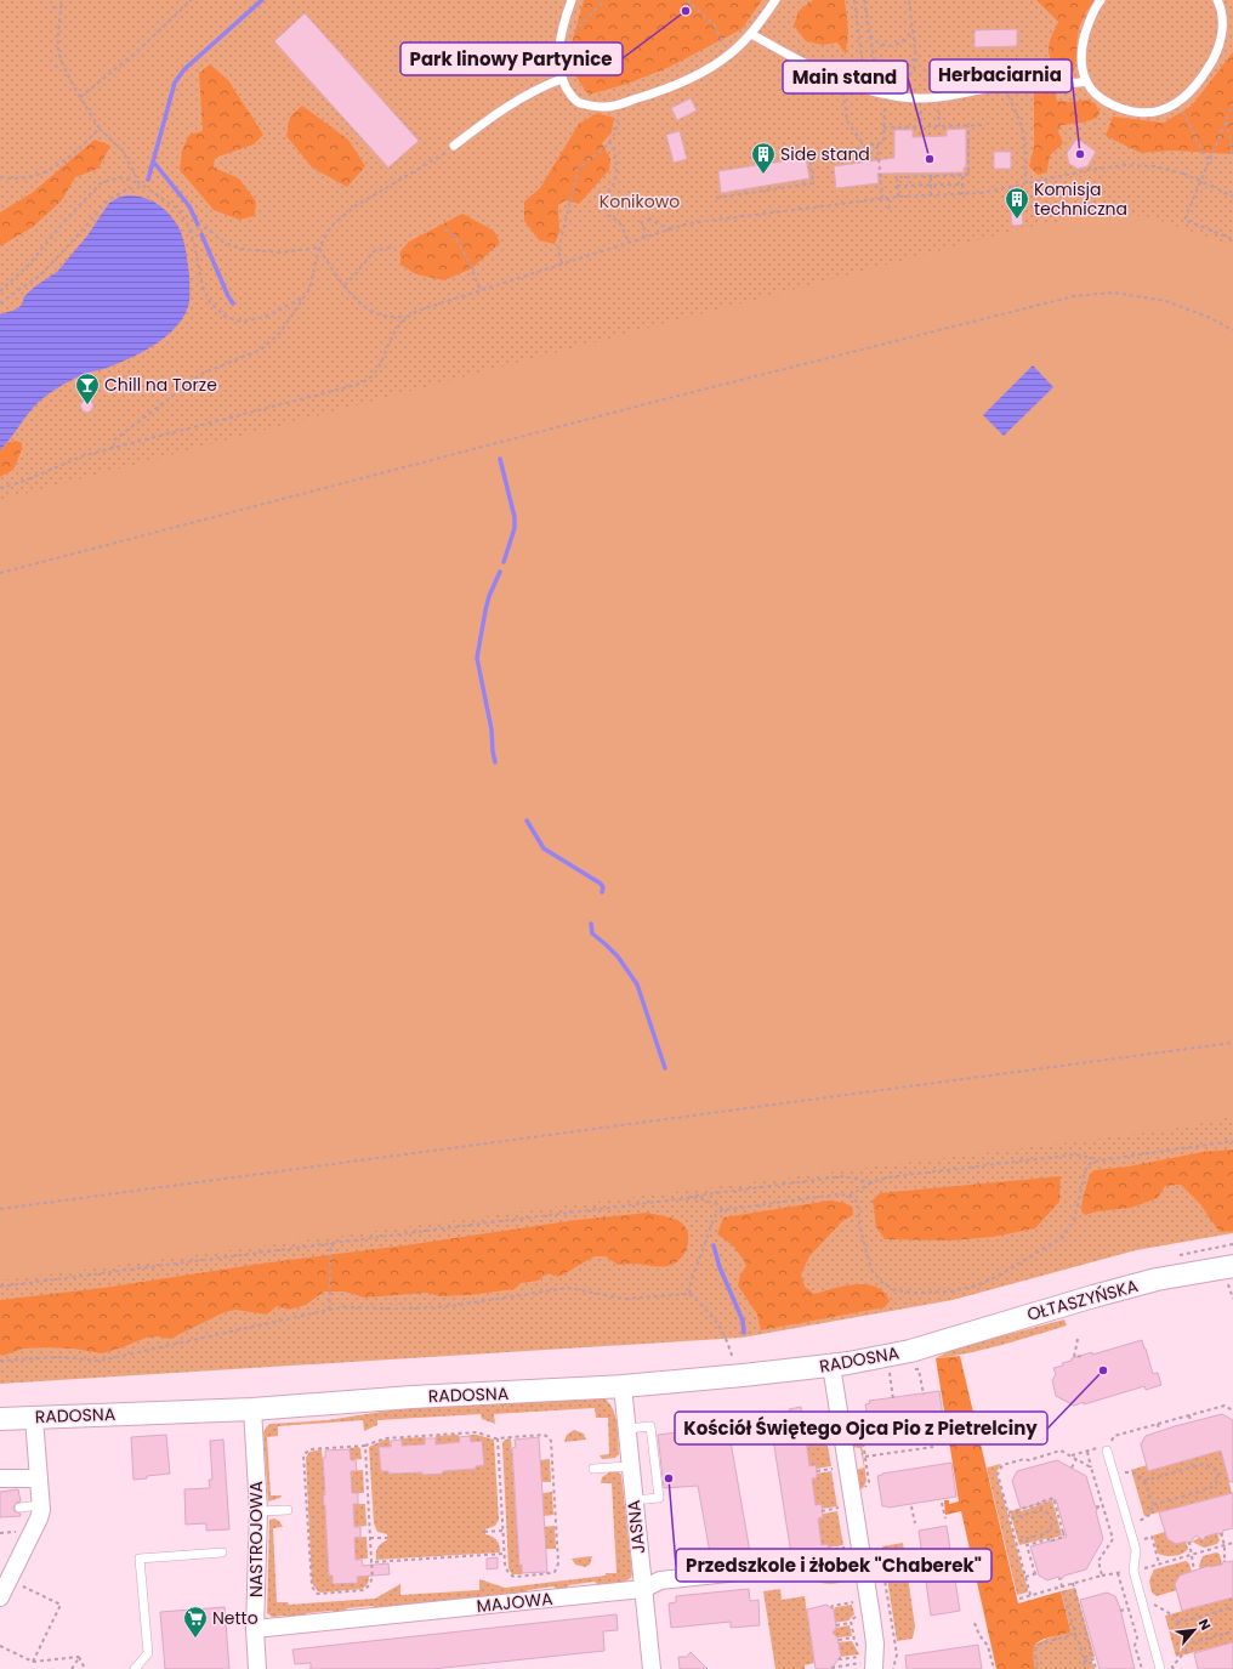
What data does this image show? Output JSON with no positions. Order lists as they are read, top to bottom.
{
  "streets": {
    "street": [
      "OŁTASZYŃSKA",
      "RADOSNA",
      "JASNA",
      "NASTROJOWA",
      "MAJOWA"
    ]
  },
  "crossings": [
    ["OŁTASZYŃSKA", "RADOSNA"],
    ["RADOSNA", "JASNA"],
    ["RADOSNA", "NASTROJOWA"],
    ["JASNA", "MAJOWA"],
    ["NASTROJOWA", "MAJOWA"]
  ],
  "parks": ["Konikowo"],
  "places": {
    "other": [
      "Park linowy Partynice",
      "Herbaciarnia",
      "Main stand",
      "Kościół Świętego Ojca Pio z Pietrelciny",
      "Przedszkole i żłobek \"Chaberek\""
    ],
    "building": ["Side stand", "Komisja techniczna"],
    "bar": ["Chill na Torze"],
    "supermarket": ["Netto"]
  },
  "north": "top right"
}
